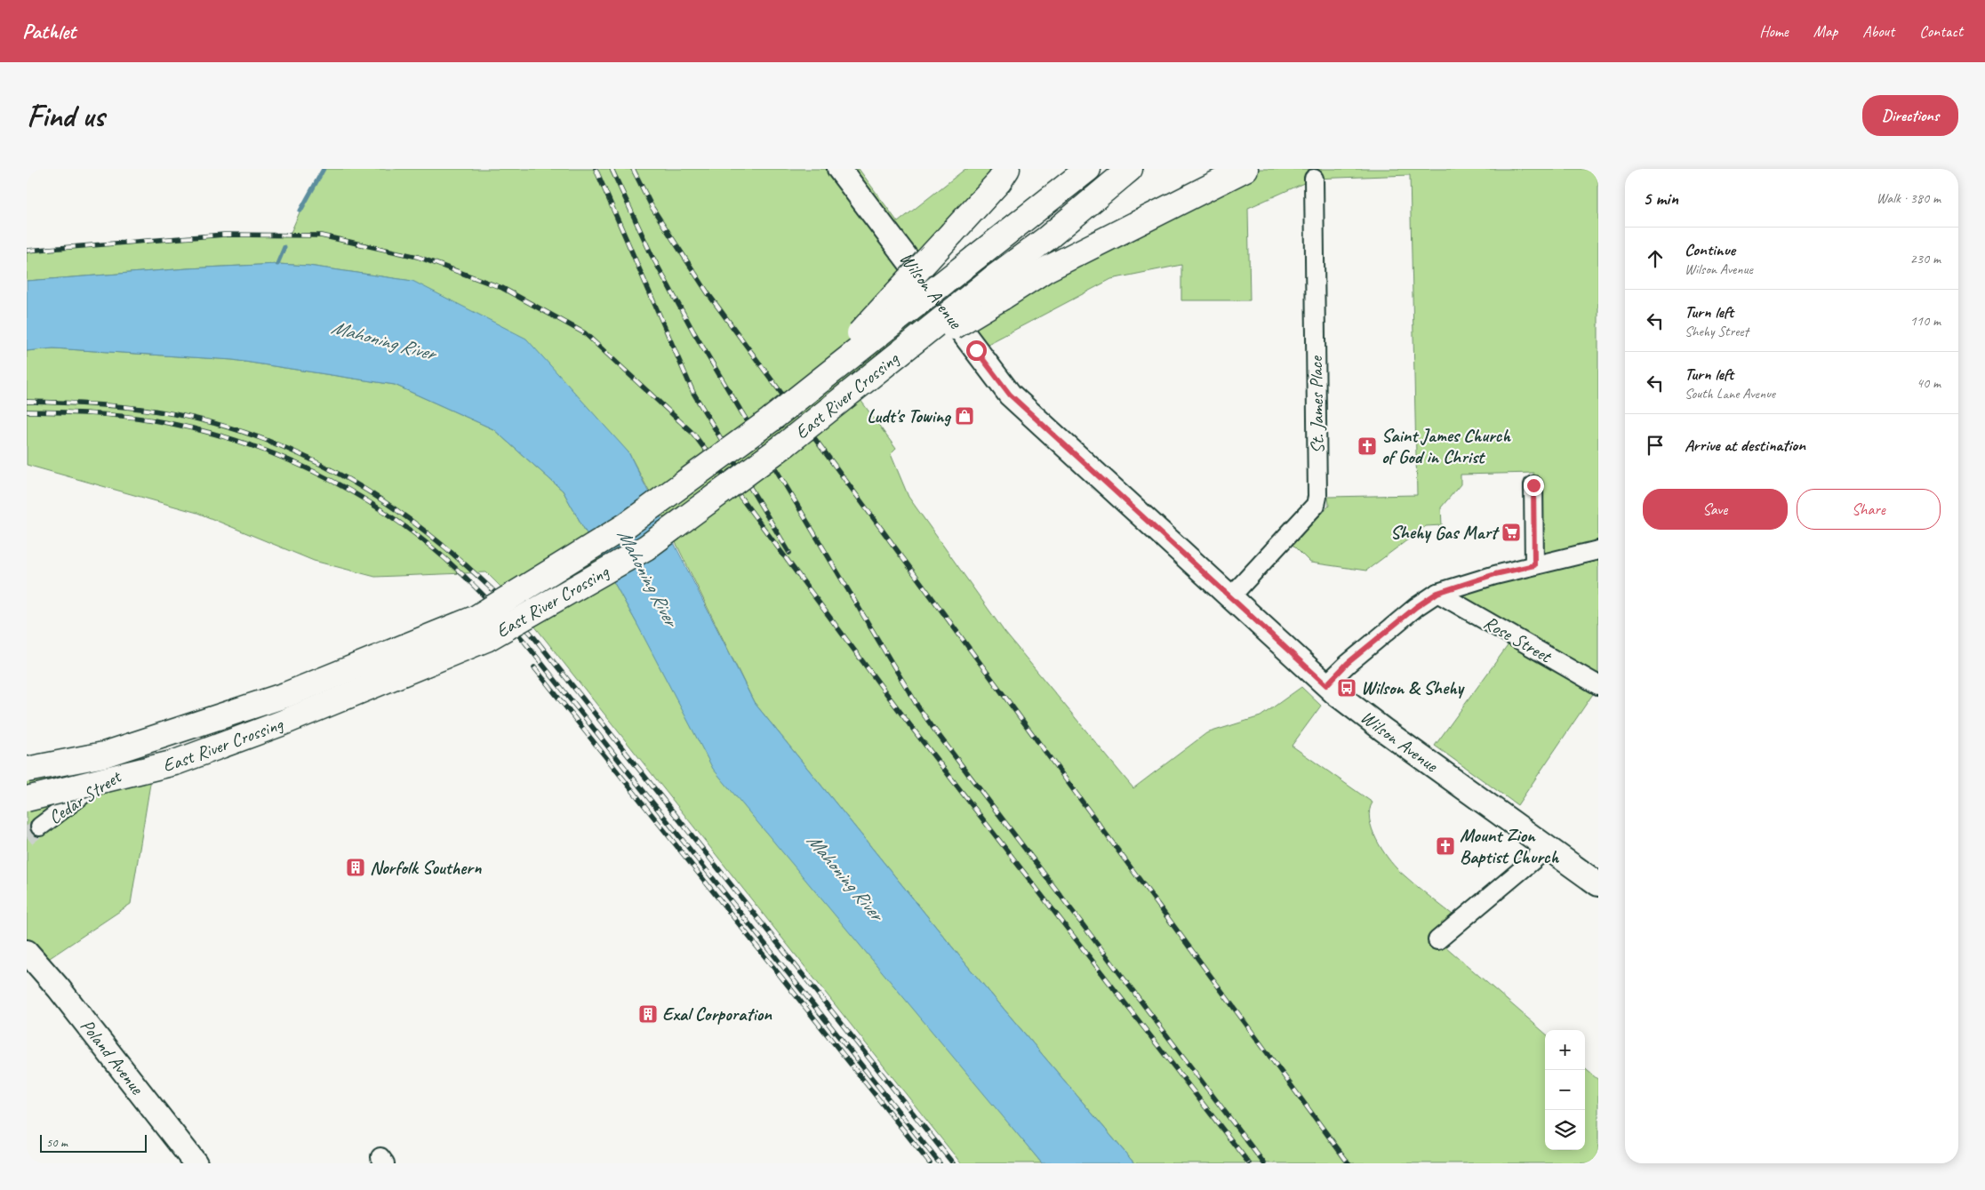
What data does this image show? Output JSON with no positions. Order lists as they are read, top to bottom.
{
  "streets": {
    "highway": ["East River Crossing"],
    "main road": ["Wilson Avenue", "Poland Avenue"],
    "street": ["St. James Place", "Rose Street", "Cedar Street"]
  },
  "crossings": [
    ["Wilson Avenue", "St. James Place"]
  ],
  "water": ["Mahoning River"],
  "places": {
    "shop": ["Ludt's Towing"],
    "church": ["Saint James Church of God in Christ", "Mount Zion Baptist Church"],
    "supermarket": ["Shehy Gas Mart"],
    "bus stop": ["Wilson & Shehy"],
    "building": ["Norfolk Southern", "Exal Corporation"]
  },
  "scale_bar": "50 m",
  "page": {
    "header": "Pathlet",
    "nav": [
      "Home",
      "Map",
      "About",
      "Contact"
    ],
    "buttons": [
      "Directions",
      ["Save", "Share"]
    ],
    "title": "Find us",
    "heading": ["5 min", "Walk · 380 m"],
    "list": [
      ["Continue", "Wilson Avenue", "230 m"],
      ["Turn left", "Shehy Street", "110 m"],
      ["Turn left", "South Lane Avenue", "40 m"],
      "Arrive at destination"
    ],
    "map_buttons": ["+", "−"],
    "scale": "50 m"
  }
}
